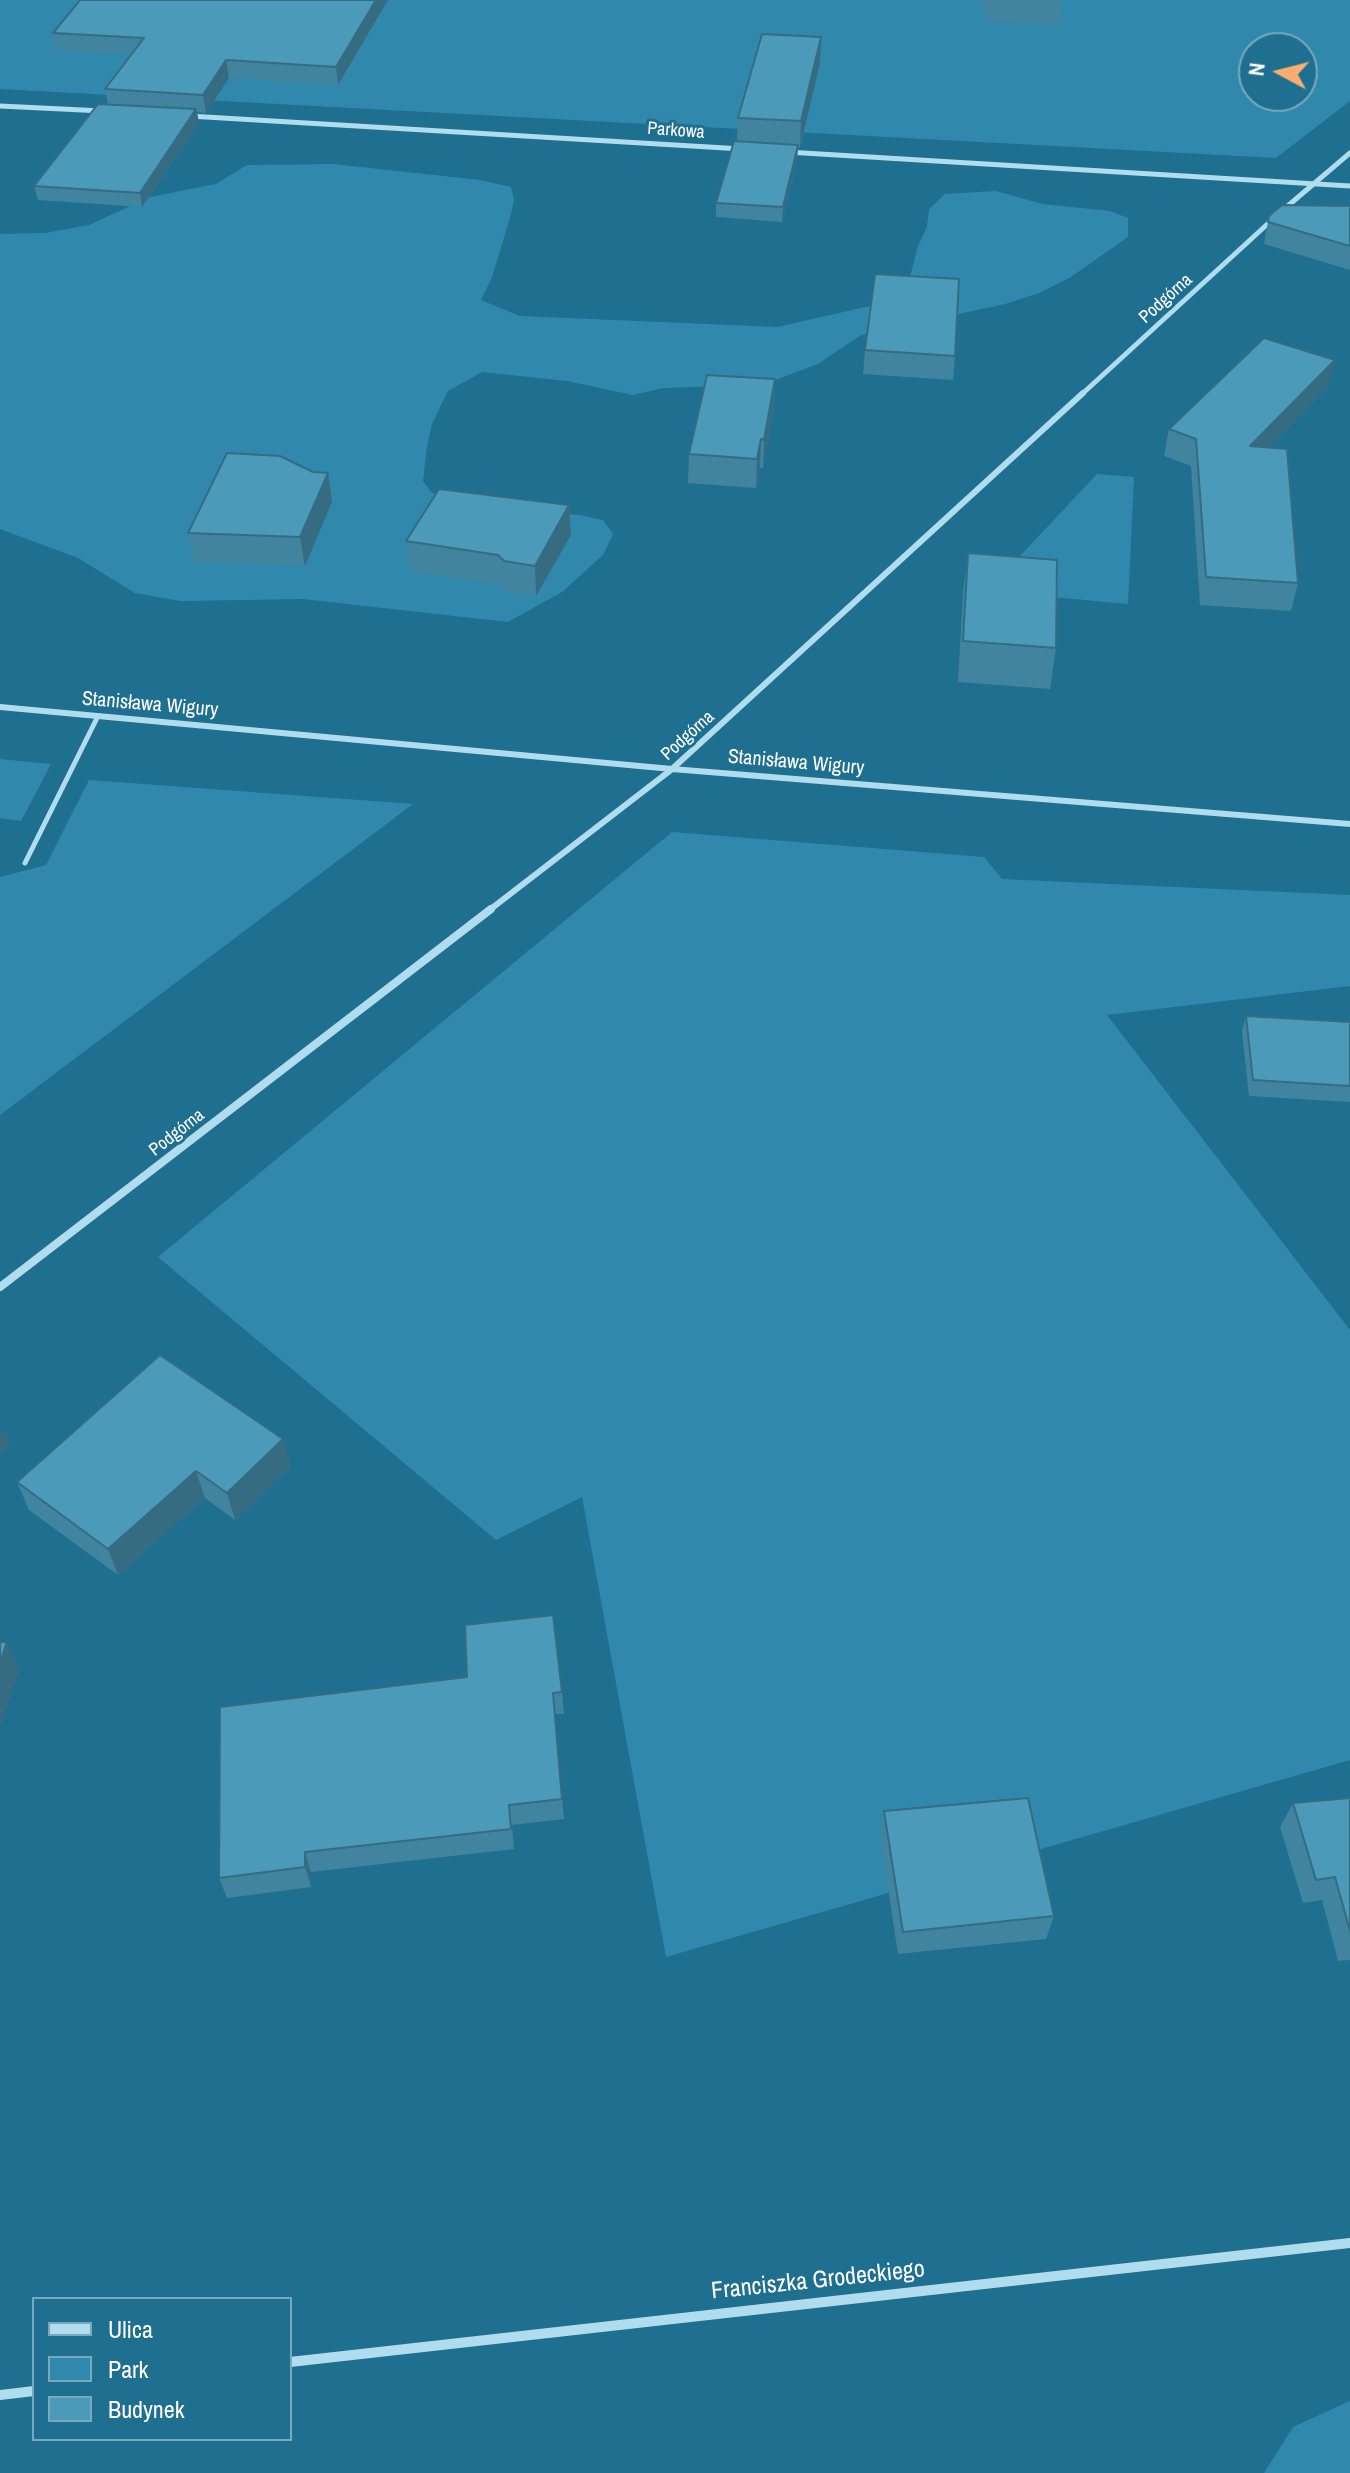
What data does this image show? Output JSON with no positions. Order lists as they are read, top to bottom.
{
  "streets": {
    "street": [
      "Parkowa",
      "Podgórna",
      "Stanisława Wigury",
      "Franciszka Grodeckiego"
    ]
  },
  "crossings": [
    ["Podgórna", "Stanisława Wigury"]
  ],
  "legend": ["Ulica", "Park", "Budynek"],
  "north": "left"
}
